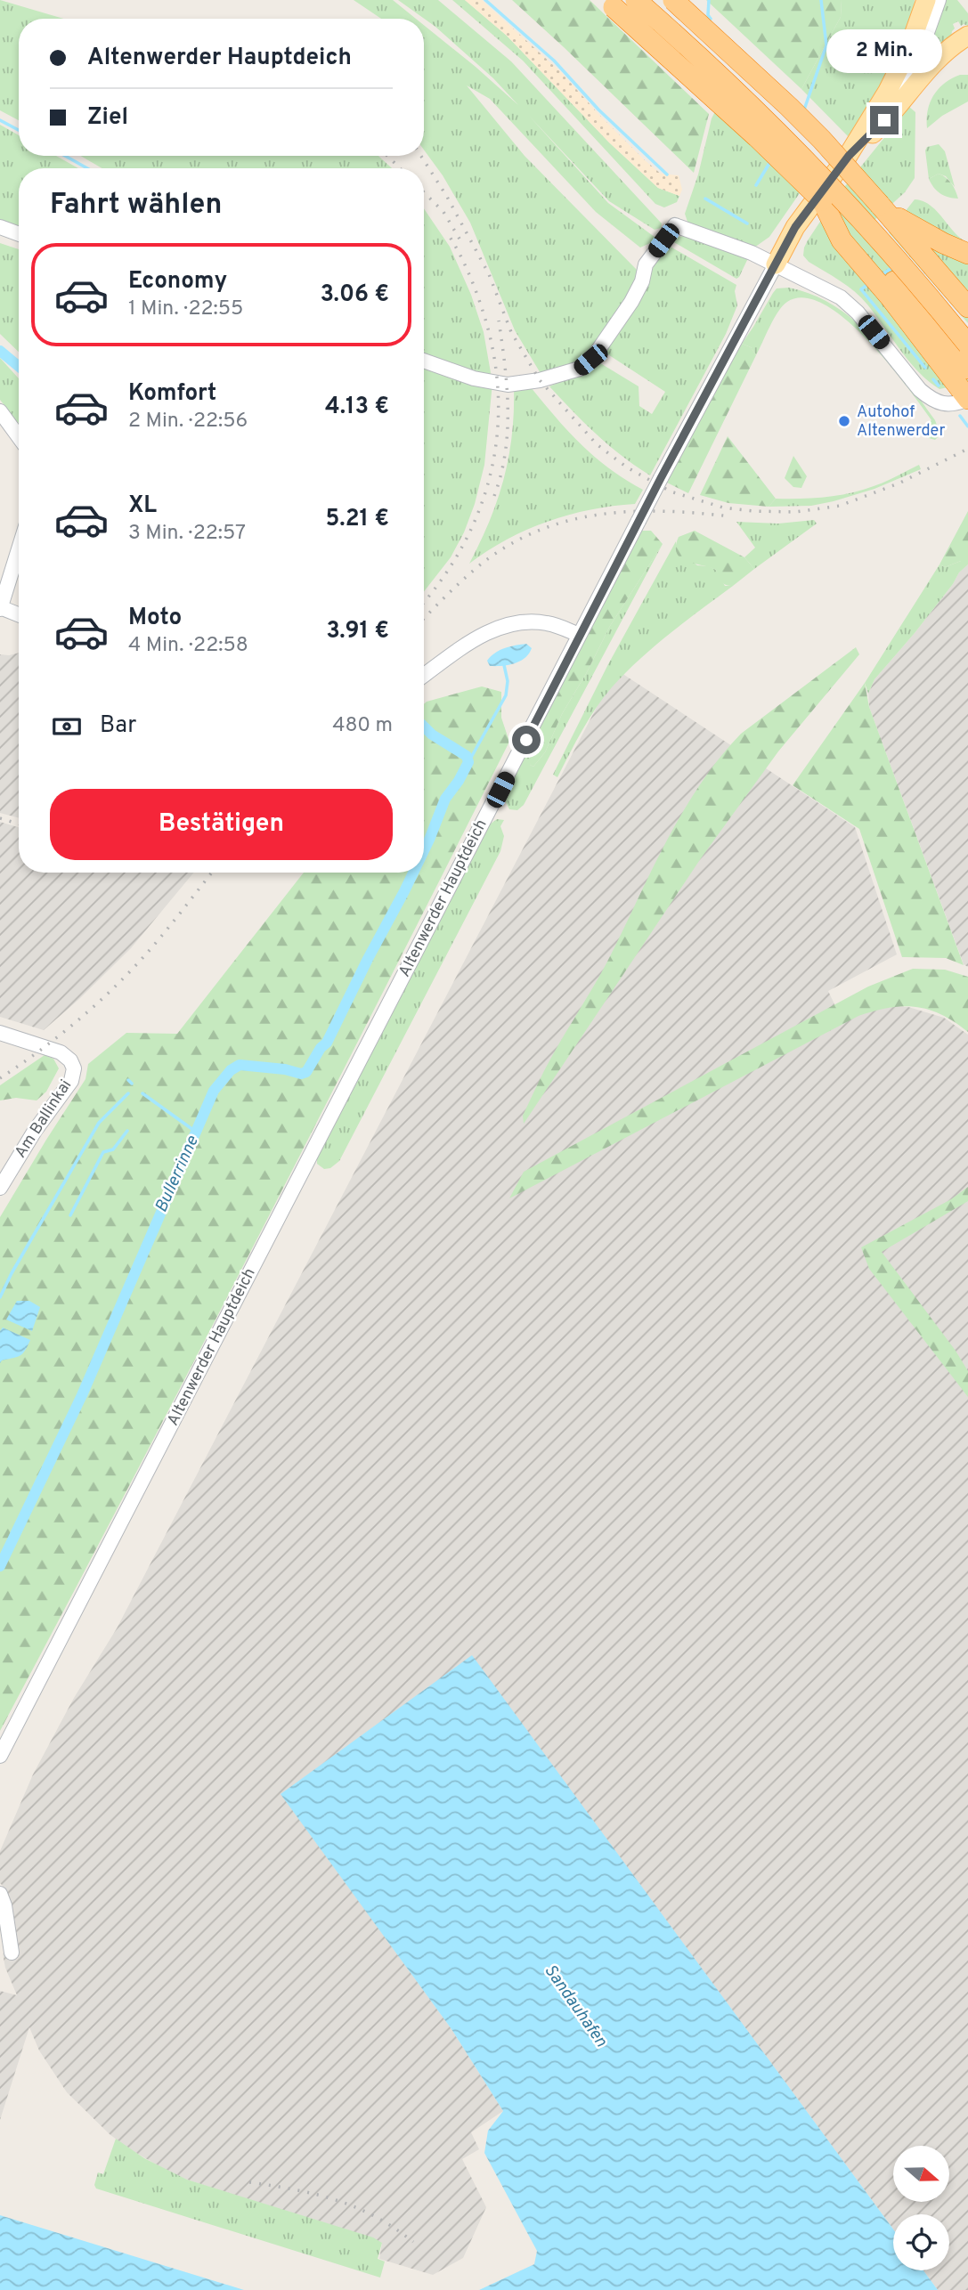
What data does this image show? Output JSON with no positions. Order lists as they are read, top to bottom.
{
  "streets": {
    "street": ["Altenwerder Hauptdeich", "Am Ballinkai"]
  },
  "water": ["Bullerrinne", "Sandauhafen"],
  "places": ["Autohof Altenwerder"],
  "north": "right",
  "page": {
    "banner": ["Altenwerder Hauptdeich", "Ziel"],
    "bubble": "2 Min.",
    "heading": "Fahrt wählen",
    "list": [
      {
        "name": "Economy",
        "note": "1 Min. · 22:55",
        "value": "3.06 €"
      },
      {
        "name": "Komfort",
        "note": "2 Min. · 22:56",
        "value": "4.13 €"
      },
      {
        "name": "XL",
        "note": "3 Min. · 22:57",
        "value": "5.21 €"
      },
      {
        "name": "Moto",
        "note": "4 Min. · 22:58",
        "value": "3.91 €"
      }
    ],
    "pay": ["Bar", "480 m"],
    "buttons": "Bestätigen"
  }
}
